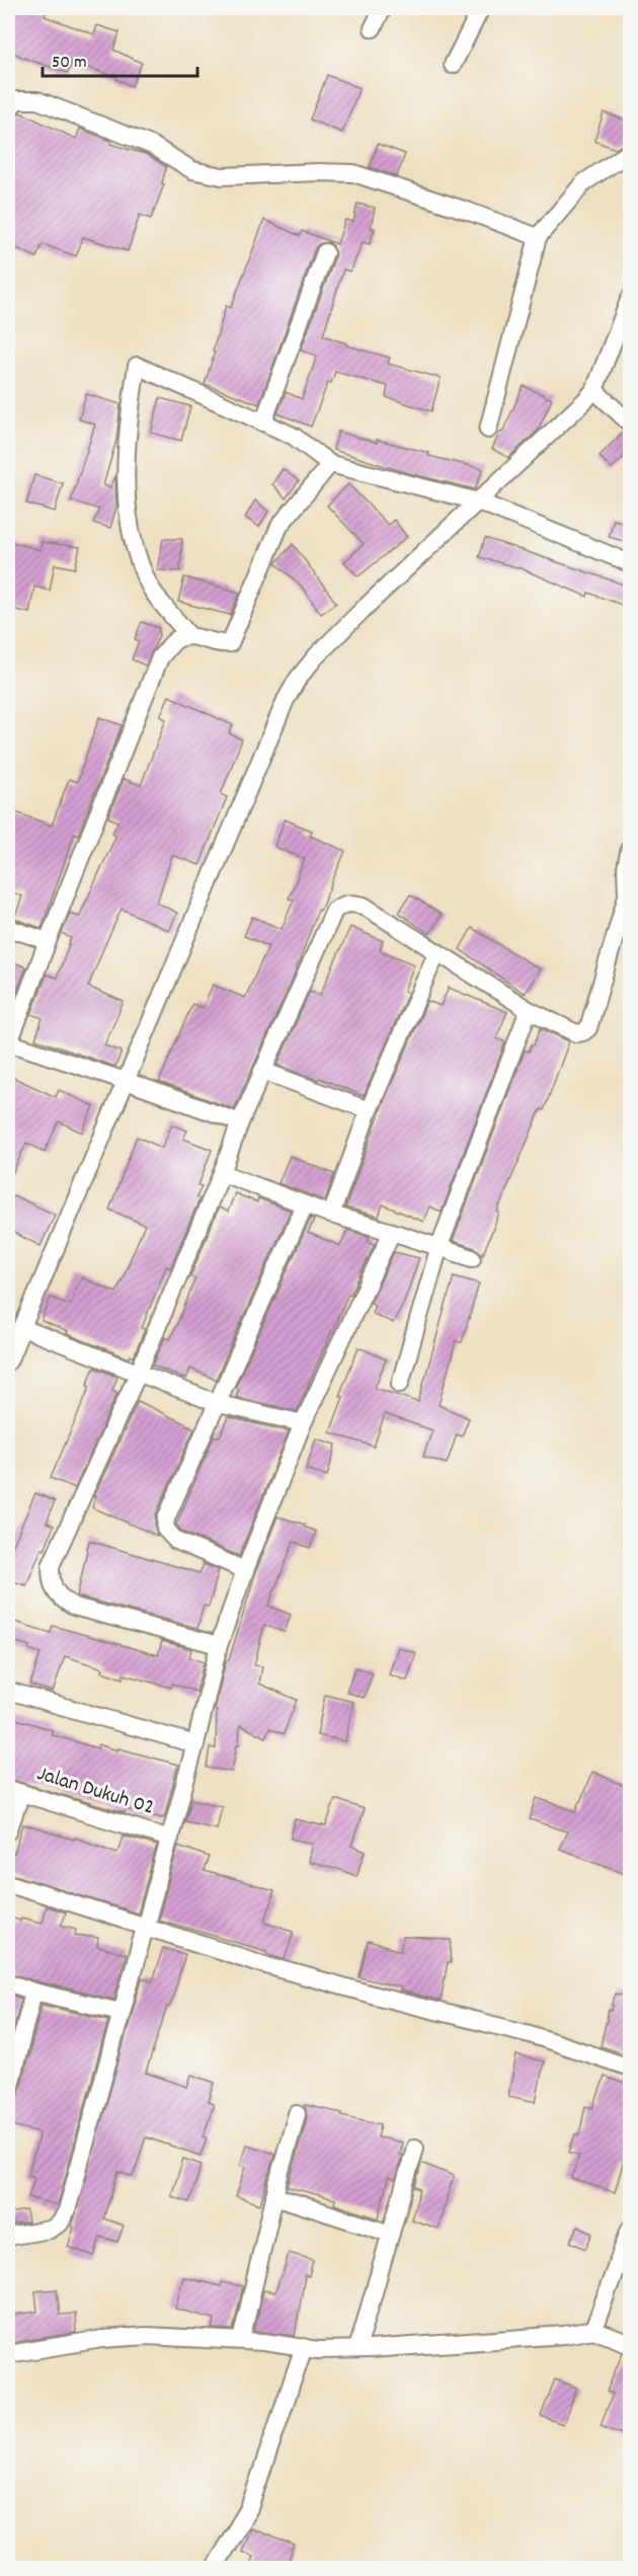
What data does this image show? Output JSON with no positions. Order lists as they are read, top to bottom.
{
  "streets": {
    "street": ["Jalan Dukuh 02"]
  },
  "scale_bar": "50 m"
}
